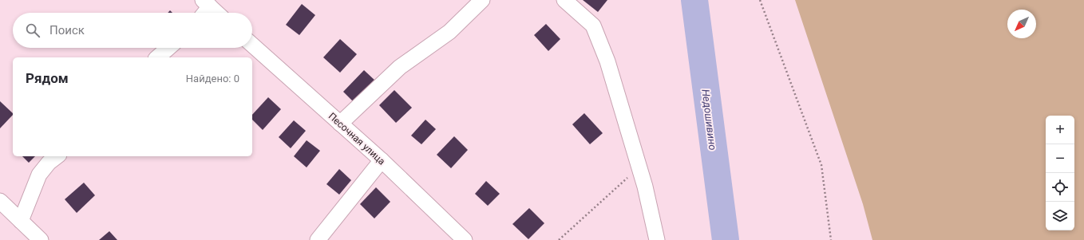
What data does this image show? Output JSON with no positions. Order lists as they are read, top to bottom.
{
  "streets": {
    "street": ["Песочная улица"]
  },
  "water": ["Недошивино"],
  "north": "bottom left",
  "page": {
    "search": "Поиск",
    "heading": ["Рядом", "Найдено: 0"],
    "map_buttons": ["+", "−"]
  }
}
